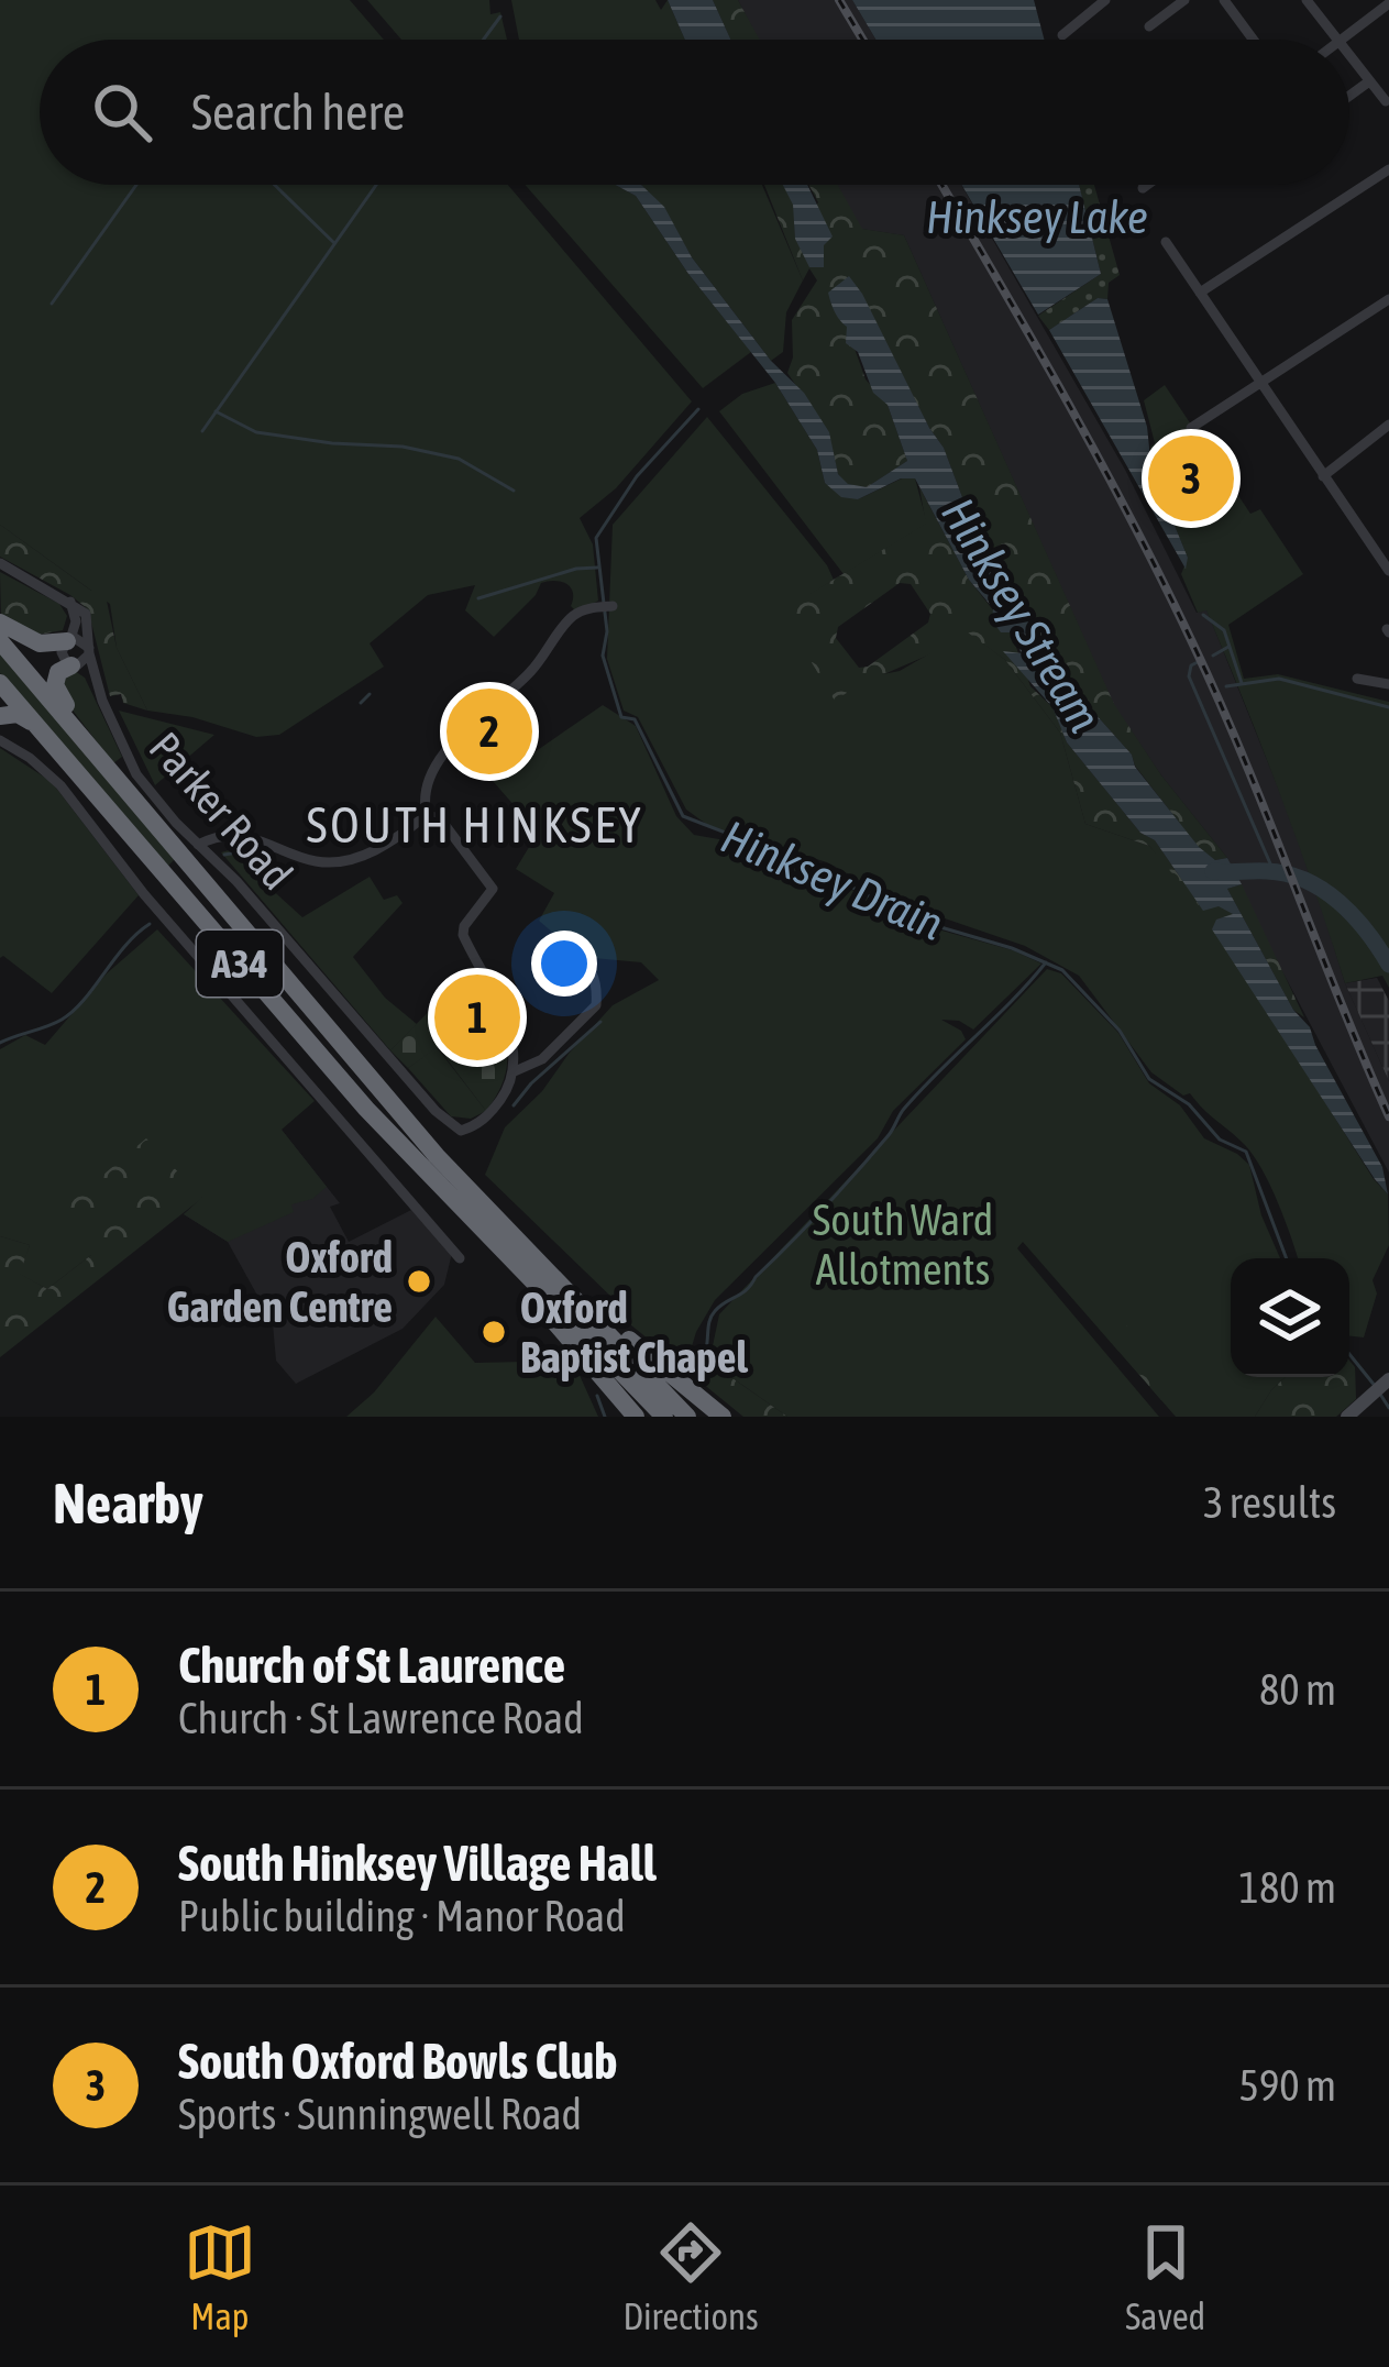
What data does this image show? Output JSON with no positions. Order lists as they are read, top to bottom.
{
  "streets": {
    "highway": ["A34"],
    "street": ["Parker Road"]
  },
  "districts": ["SOUTH HINKSEY"],
  "water": ["Hinksey Lake", "Hinksey Stream", "Hinksey Drain"],
  "parks": ["South Ward Allotments"],
  "places": ["Oxford Garden Centre", "Oxford Baptist Chapel"],
  "page": {
    "search": "Search here",
    "pins": ["3", "2", "1"],
    "heading": ["Nearby", "3 results"],
    "list": [
      {
        "mark": "1",
        "name": "Church of St Laurence",
        "note": "Church · St Lawrence Road",
        "value": "80 m"
      },
      {
        "mark": "2",
        "name": "South Hinksey Village Hall",
        "note": "Public building · Manor Road",
        "value": "180 m"
      },
      {
        "mark": "3",
        "name": "South Oxford Bowls Club",
        "note": "Sports · Sunningwell Road",
        "value": "590 m"
      }
    ],
    "nav": ["Map", "Directions", "Saved"]
  }
}
